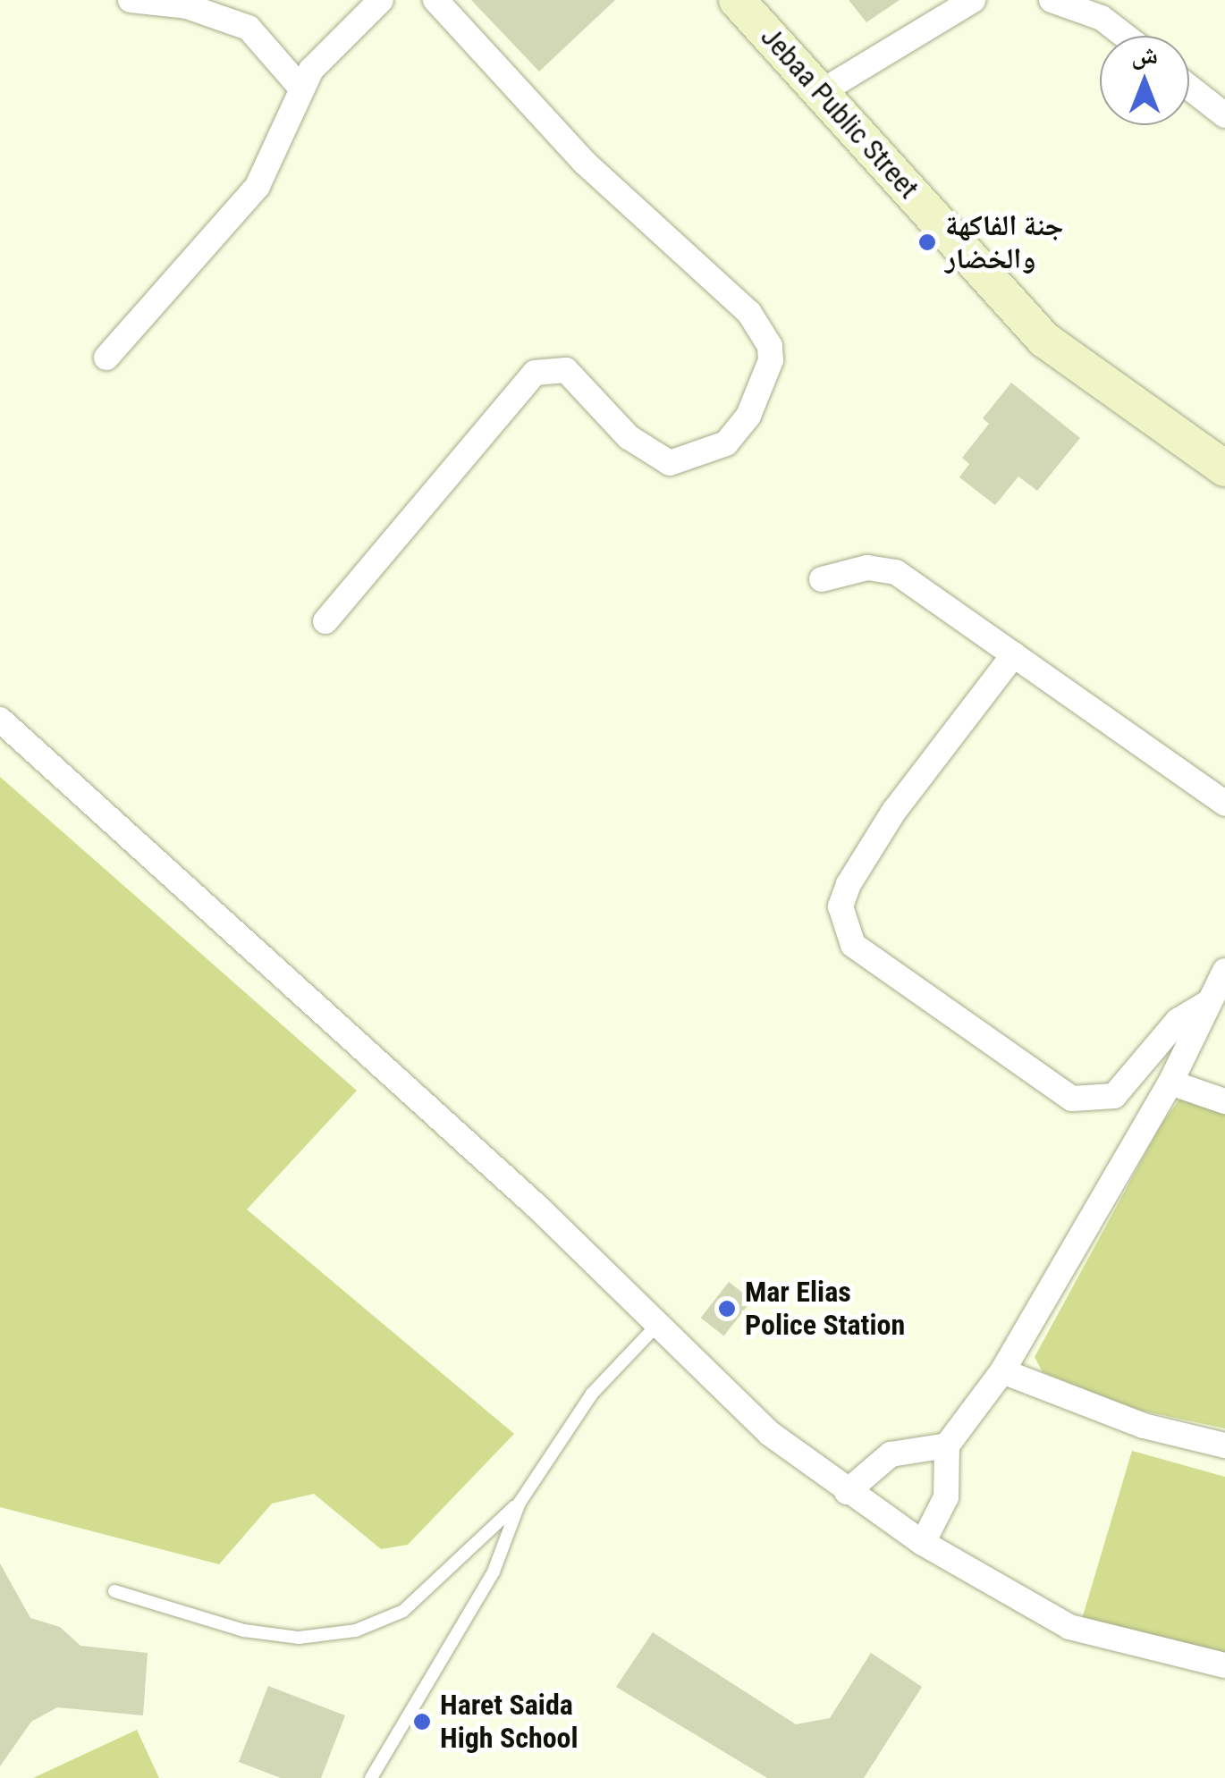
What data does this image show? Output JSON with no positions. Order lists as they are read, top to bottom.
{
  "streets": {
    "main road": ["Jebaa Public Street"]
  },
  "places": ["جنة الفاكهة والخضار", "Mar Elias Police Station", "Haret Saida High School"],
  "north": "top"
}
